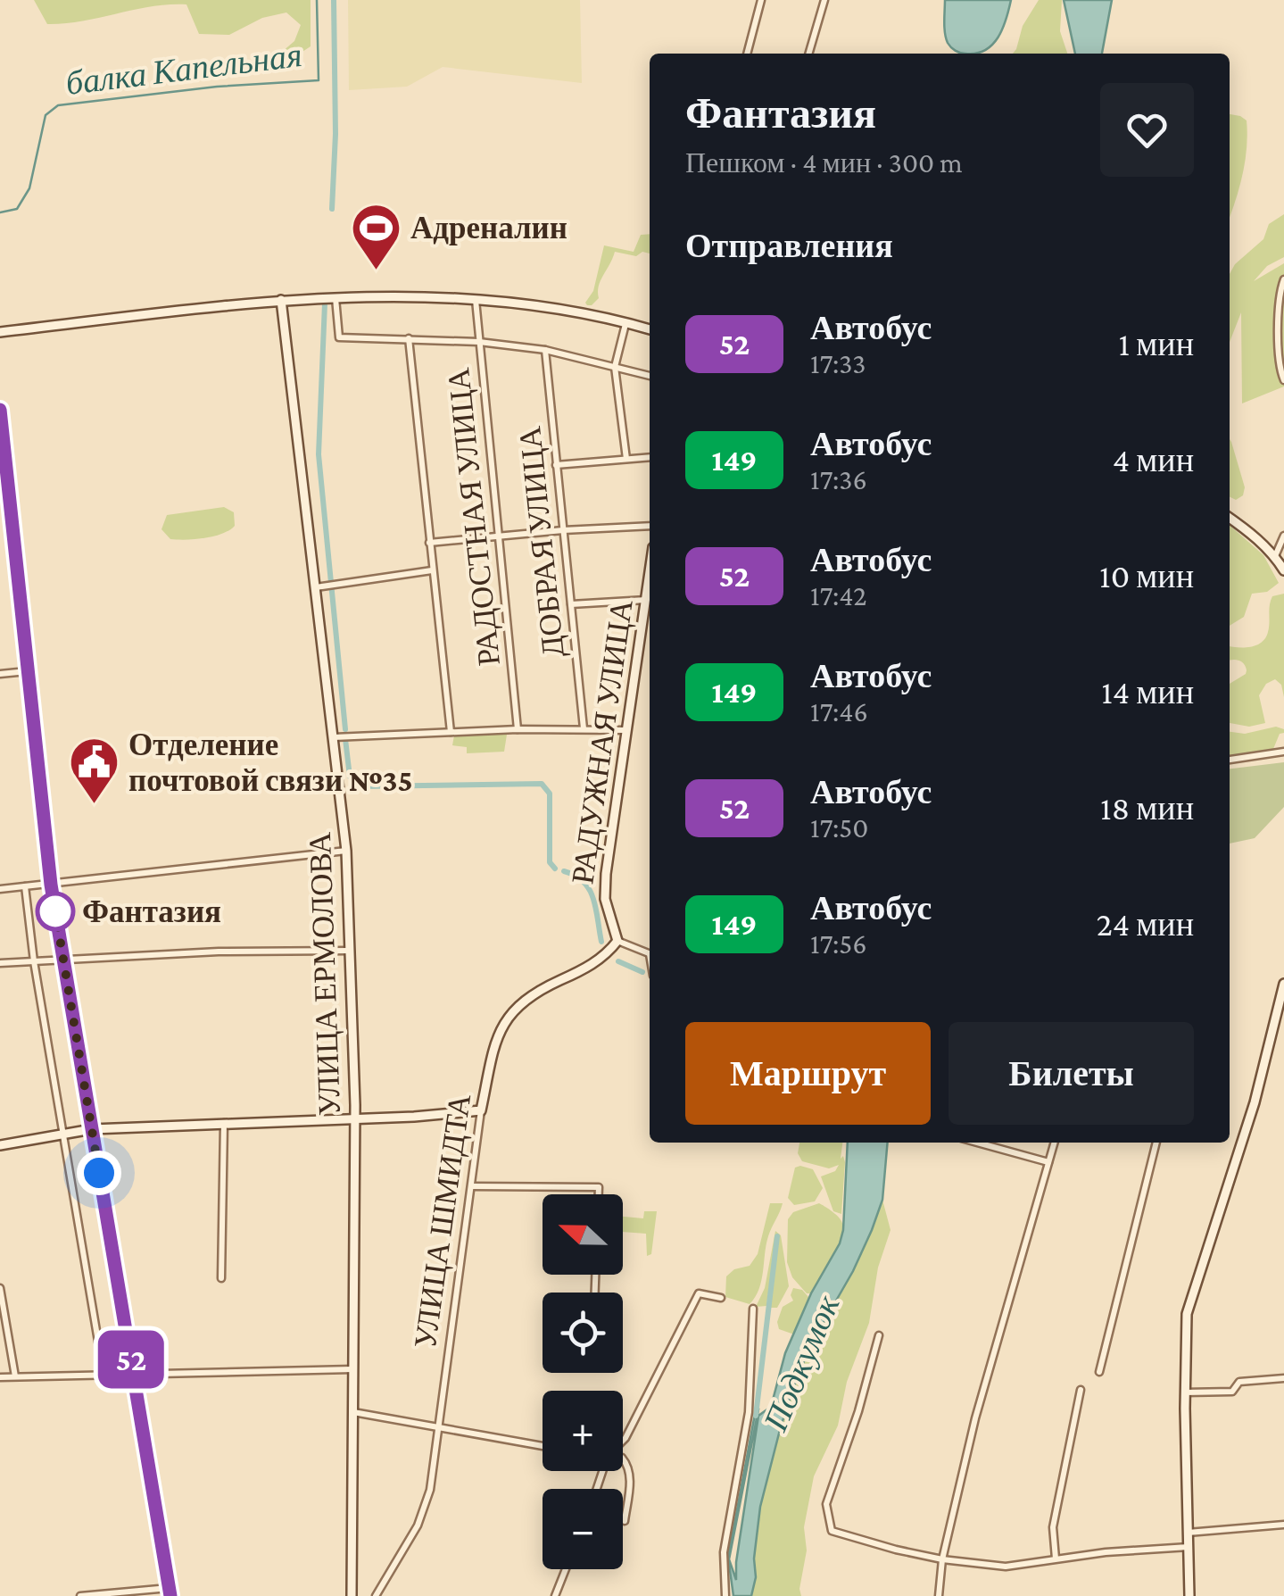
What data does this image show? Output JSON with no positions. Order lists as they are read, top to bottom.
{
  "streets": {
    "street": [
      "РАДОСТНАЯ УЛИЦА",
      "ДОБРАЯ УЛИЦА",
      "РАДУЖНАЯ УЛИЦА",
      "УЛИЦА ЕРМОЛОВА",
      "УЛИЦА ШМИДТА"
    ]
  },
  "crossings": [
    ["РАДУЖНАЯ УЛИЦА", "УЛИЦА ШМИДТА"]
  ],
  "water": ["балка Капельная", "Подкумок"],
  "places": {
    "sports": ["Адреналин"],
    "public building": ["Отделение почтовой связи №35"],
    "other": ["Фантазия"]
  },
  "lines": ["bus line 52"],
  "north": "left",
  "page": {
    "on_map": "52",
    "heading": [
      ["Фантазия", "Пешком · 4 мин · 300 m"],
      "Отправления"
    ],
    "list": [
      {
        "mark": "52",
        "name": "Автобус",
        "note": "17:33",
        "value": "1 мин"
      },
      {
        "mark": "149",
        "name": "Автобус",
        "note": "17:36",
        "value": "4 мин"
      },
      {
        "mark": "52",
        "name": "Автобус",
        "note": "17:42",
        "value": "10 мин"
      },
      {
        "mark": "149",
        "name": "Автобус",
        "note": "17:46",
        "value": "14 мин"
      },
      {
        "mark": "52",
        "name": "Автобус",
        "note": "17:50",
        "value": "18 мин"
      },
      {
        "mark": "149",
        "name": "Автобус",
        "note": "17:56",
        "value": "24 мин"
      }
    ],
    "buttons": ["Маршрут", "Билеты"],
    "map_buttons": ["+", "−"]
  }
}
